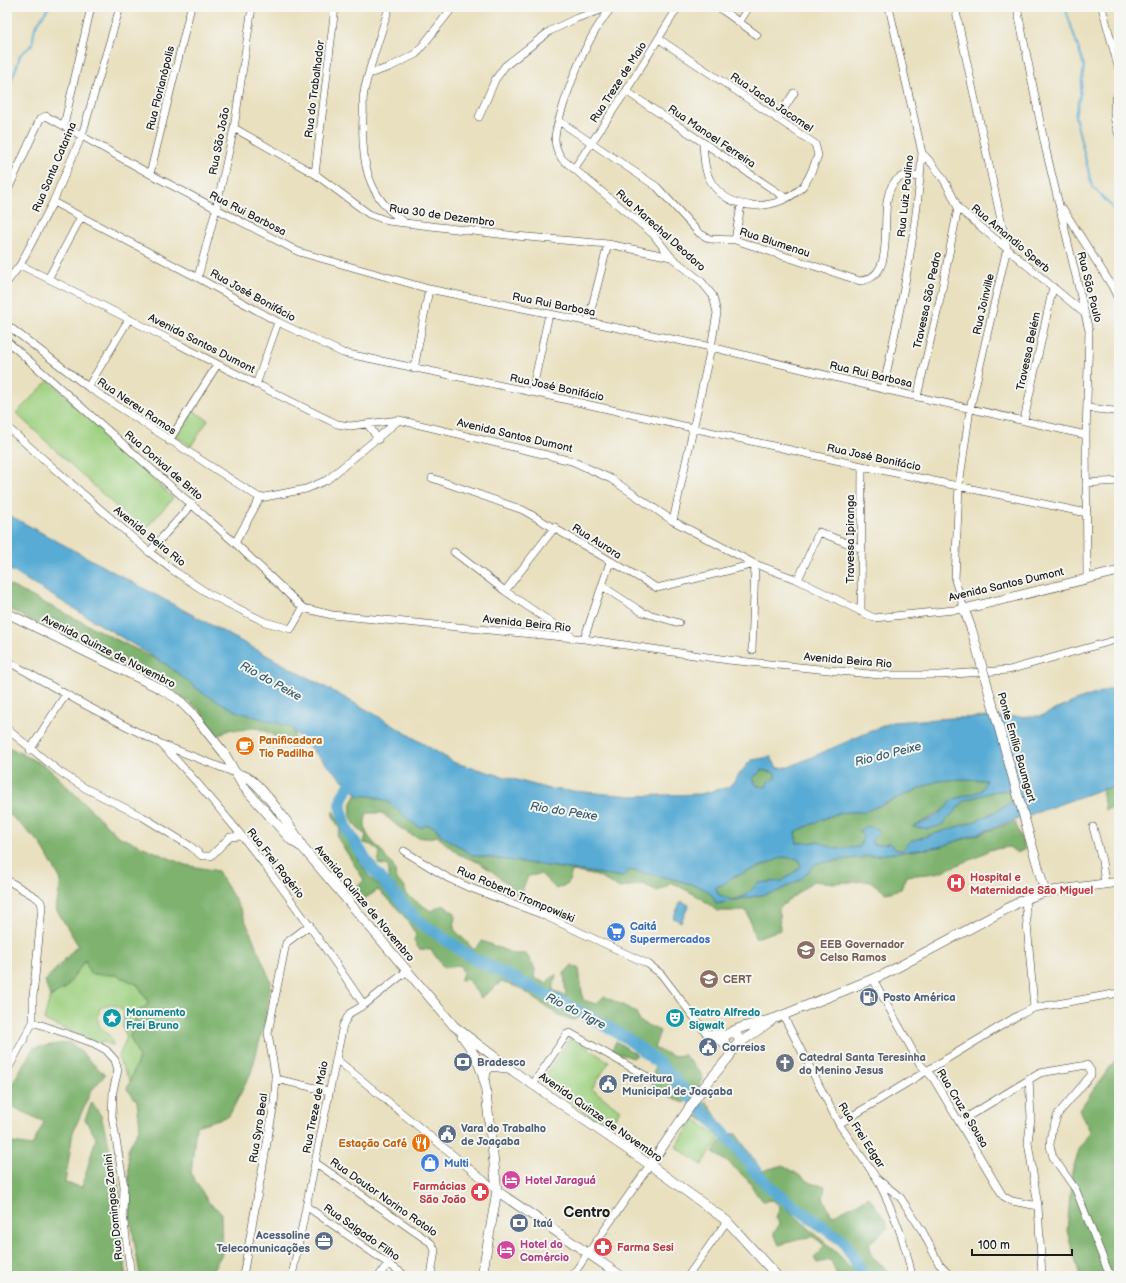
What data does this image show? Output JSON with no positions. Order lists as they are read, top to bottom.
{
  "streets": {
    "main road": ["Avenida Santos Dumont", "Avenida Quinze de Novembro", "Ponte Emílio Baumgart"],
    "street": [
      "Rua Treze de Maio",
      "Rua Florianópolis",
      "Rua do Trabalhador",
      "Rua Jacob Jacomel",
      "Rua Manoel Ferreira",
      "Rua São João",
      "Rua Santa Catarina",
      "Rua Luiz Paulino",
      "Rua Rui Barbosa",
      "Rua 30 de Dezembro",
      "Rua Marechal Deodoro",
      "Rua Amandio Sperb",
      "Rua Blumenau",
      "Rua São Paulo",
      "Rua José Bonifácio",
      "Travessa São Pedro",
      "Rua Joinville",
      "Travessa Belém",
      "Rua Nereu Ramos",
      "Rua Dorival de Brito",
      "Avenida Beira Rio",
      "Travessa Ipiranga",
      "Rua Aurora",
      "Rua Frei Rogério",
      "Rua Roberto Trompowiski",
      "Rua Cruz e Sousa",
      "Rua Syro Beal",
      "Rua Frei Edgar",
      "Rua Doutor Norino Rotolo",
      "Rua Domingos Zanini",
      "Rua Salgado Filho"
    ]
  },
  "crossings": [
    ["Rua Treze de Maio", "Rua Jacob Jacomel"],
    ["Rua Treze de Maio", "Rua Manoel Ferreira"],
    ["Rua Treze de Maio", "Rua Marechal Deodoro"],
    ["Rua Treze de Maio", "Rua Blumenau"],
    ["Rua Treze de Maio", "Avenida Quinze de Novembro"],
    ["Rua Treze de Maio", "Rua Frei Rogério"],
    ["Rua Treze de Maio", "Rua Doutor Norino Rotolo"],
    ["Rua Treze de Maio", "Rua Salgado Filho"],
    ["Rua Florianópolis", "Rua Rui Barbosa"],
    ["Rua do Trabalhador", "Rua 30 de Dezembro"],
    ["Rua Jacob Jacomel", "Rua Manoel Ferreira"],
    ["Rua São João", "Rua Rui Barbosa"],
    ["Rua São João", "Rua 30 de Dezembro"],
    ["Rua São João", "Rua José Bonifácio"],
    ["Rua Santa Catarina", "Rua Rui Barbosa"],
    ["Rua Santa Catarina", "Rua José Bonifácio"],
    ["Rua Santa Catarina", "Avenida Santos Dumont"],
    ["Rua Luiz Paulino", "Rua Rui Barbosa"],
    ["Rua Luiz Paulino", "Rua Amandio Sperb"],
    ["Rua Luiz Paulino", "Rua Blumenau"],
    ["Rua Rui Barbosa", "Rua Marechal Deodoro"],
    ["Rua Rui Barbosa", "Rua São Paulo"],
    ["Rua Rui Barbosa", "Travessa São Pedro"],
    ["Rua Rui Barbosa", "Rua Joinville"],
    ["Rua Rui Barbosa", "Travessa Belém"],
    ["Rua 30 de Dezembro", "Rua Marechal Deodoro"],
    ["Rua Marechal Deodoro", "Rua Blumenau"],
    ["Rua Marechal Deodoro", "Rua José Bonifácio"],
    ["Rua Marechal Deodoro", "Avenida Santos Dumont"],
    ["Rua Amandio Sperb", "Rua São Paulo"],
    ["Rua Amandio Sperb", "Travessa São Pedro"],
    ["Rua Amandio Sperb", "Rua Joinville"],
    ["Rua Amandio Sperb", "Travessa Belém"],
    ["Rua São Paulo", "Rua José Bonifácio"],
    ["Rua São Paulo", "Avenida Santos Dumont"],
    ["Rua José Bonifácio", "Rua Joinville"],
    ["Rua José Bonifácio", "Travessa Ipiranga"],
    ["Rua Joinville", "Avenida Santos Dumont"],
    ["Rua Joinville", "Ponte Emílio Baumgart"],
    ["Avenida Santos Dumont", "Travessa Ipiranga"],
    ["Avenida Santos Dumont", "Rua Aurora"],
    ["Avenida Santos Dumont", "Ponte Emílio Baumgart"],
    ["Rua Dorival de Brito", "Avenida Beira Rio"],
    ["Avenida Quinze de Novembro", "Rua Frei Rogério"],
    ["Rua Frei Rogério", "Rua Syro Beal"]
  ],
  "districts": ["Centro"],
  "water": ["Rio do Peixe", "Rio do Tigre"],
  "places": {
    "cafe": ["Panificadora Tio Padilha"],
    "hospital": ["Hospital e Maternidade São Miguel"],
    "supermarket": ["Caitá Supermercados"],
    "school or university": ["EEB Governador Celso Ramos", "CERT"],
    "fuel station": ["Posto América"],
    "place": ["Monumento Frei Bruno"],
    "theatre": ["Teatro Alfredo Sigwalt"],
    "public building": ["Correios", "Prefeitura Municipal de Joaçaba", "Vara do Trabalho de Joaçaba"],
    "bank": ["Bradesco", "Itaú"],
    "church": ["Catedral Santa Teresinha do Menino Jesus"],
    "restaurant": ["Estação Café"],
    "shop": ["Multi"],
    "hotel": ["Hotel Jaraguá", "Hotel do Comércio"],
    "pharmacy": ["Farmácias São João", "Farma Sesi"],
    "office": ["Acessoline Telecomunicações"]
  },
  "scale_bar": "100 m"
}
